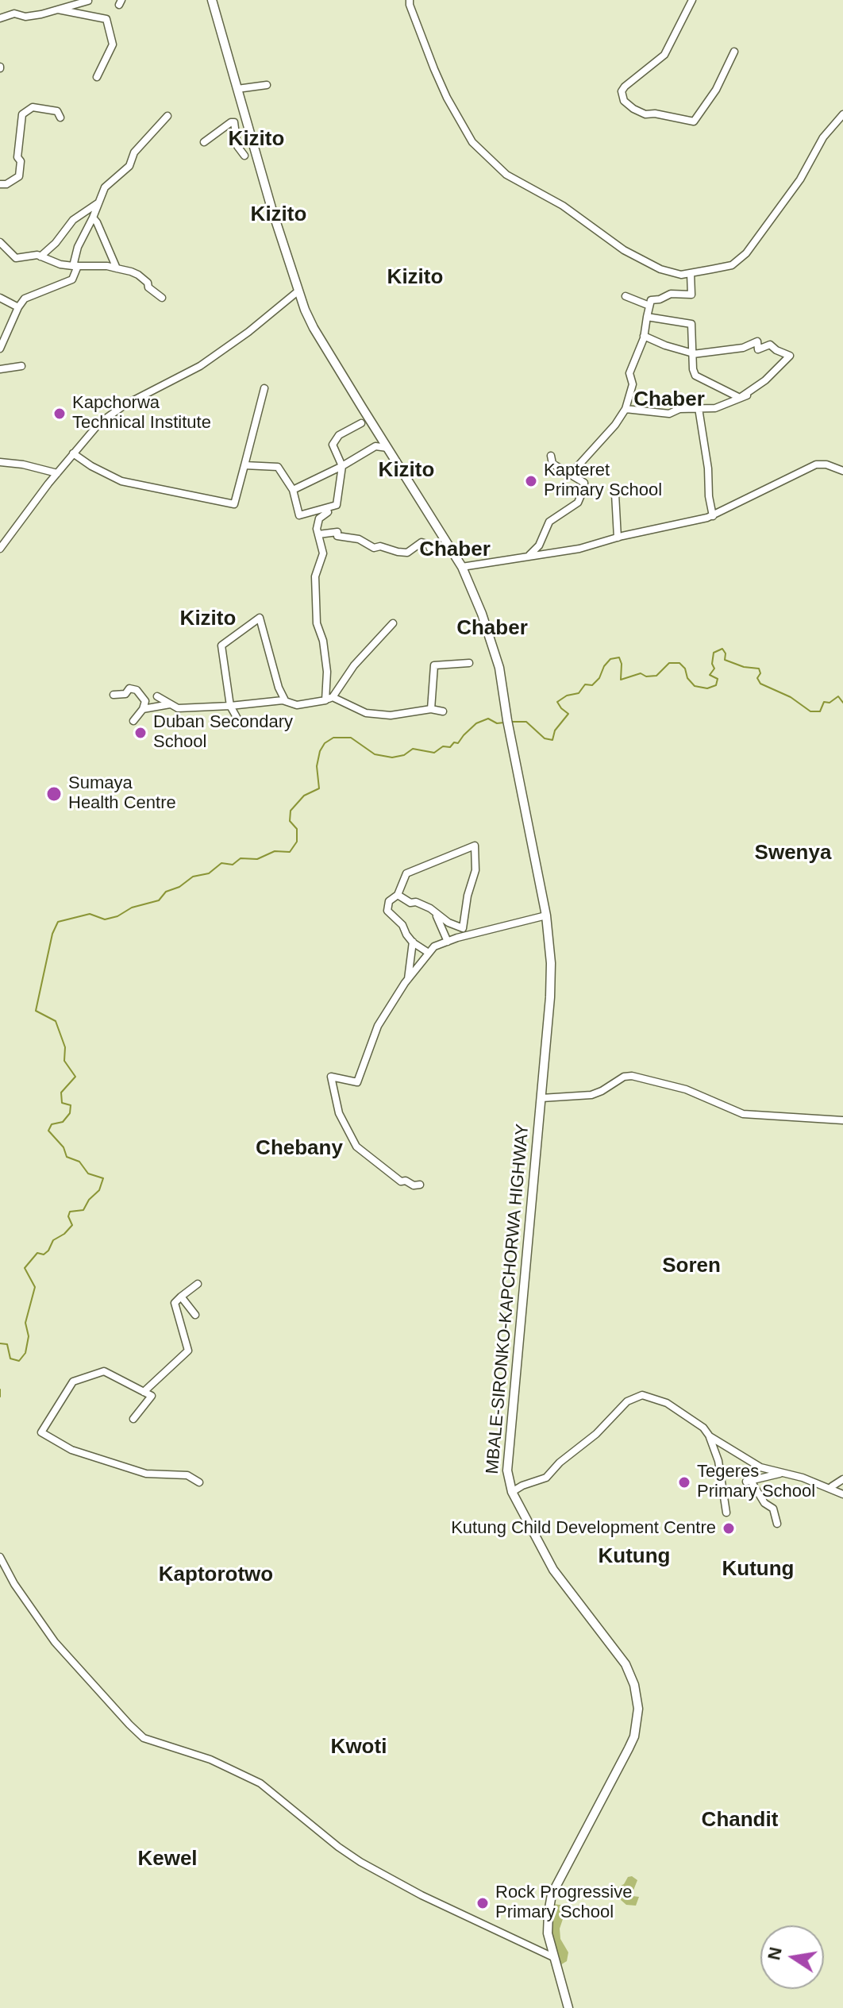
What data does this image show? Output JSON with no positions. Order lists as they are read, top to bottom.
{
  "streets": {
    "main road": ["MBALE-SIRONKO-KAPCHORWA HIGHWAY"]
  },
  "districts": [
    "Kizito",
    "Kizito",
    "Kizito",
    "Chaber",
    "Kizito",
    "Chaber",
    "Kizito",
    "Chaber",
    "Swenya",
    "Chebany",
    "Soren",
    "Kutung",
    "Kutung",
    "Kaptorotwo",
    "Kwoti",
    "Chandit",
    "Kewel"
  ],
  "places": [
    "Kapchorwa Technical Institute",
    "Kapteret Primary School",
    "Duban Secondary School",
    "Sumaya Health Centre",
    "Tegeres Primary School",
    "Kutung Child Development Centre",
    "Rock Progressive Primary School"
  ],
  "north": "left"
}
